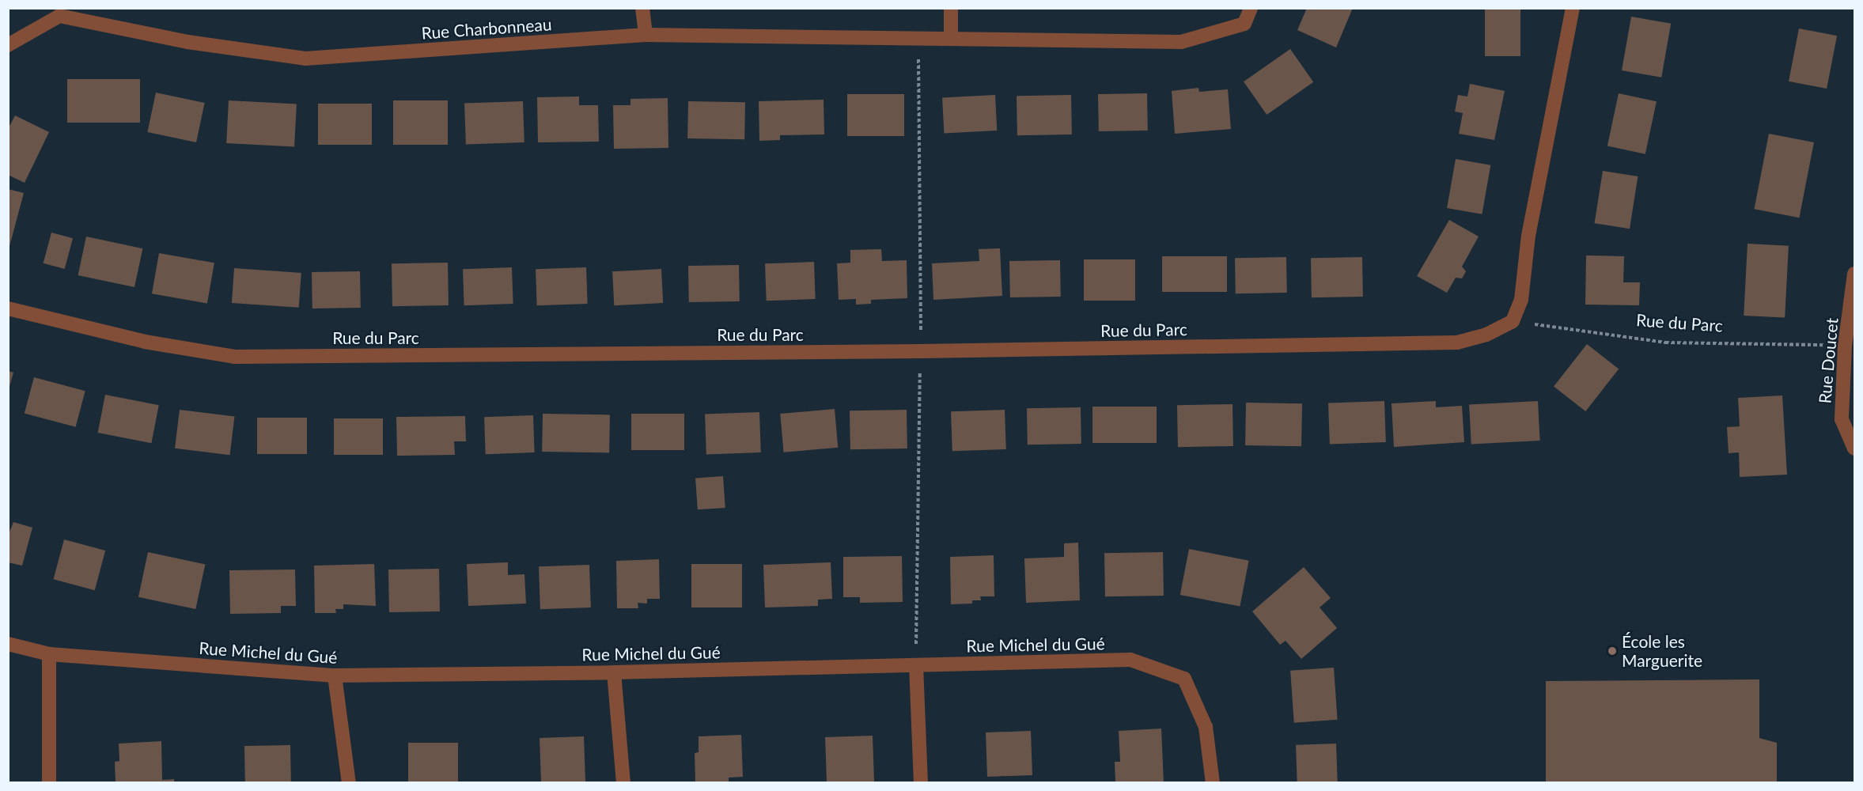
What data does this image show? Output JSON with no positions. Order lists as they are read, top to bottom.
{
  "streets": {
    "street": [
      "Rue Charbonneau",
      "Rue du Parc",
      "Rue Doucet",
      "Rue Michel du Gué"
    ]
  },
  "crossings": [
    ["Rue du Parc", "Rue Doucet"]
  ],
  "places": ["École les Marguerite"]
}
